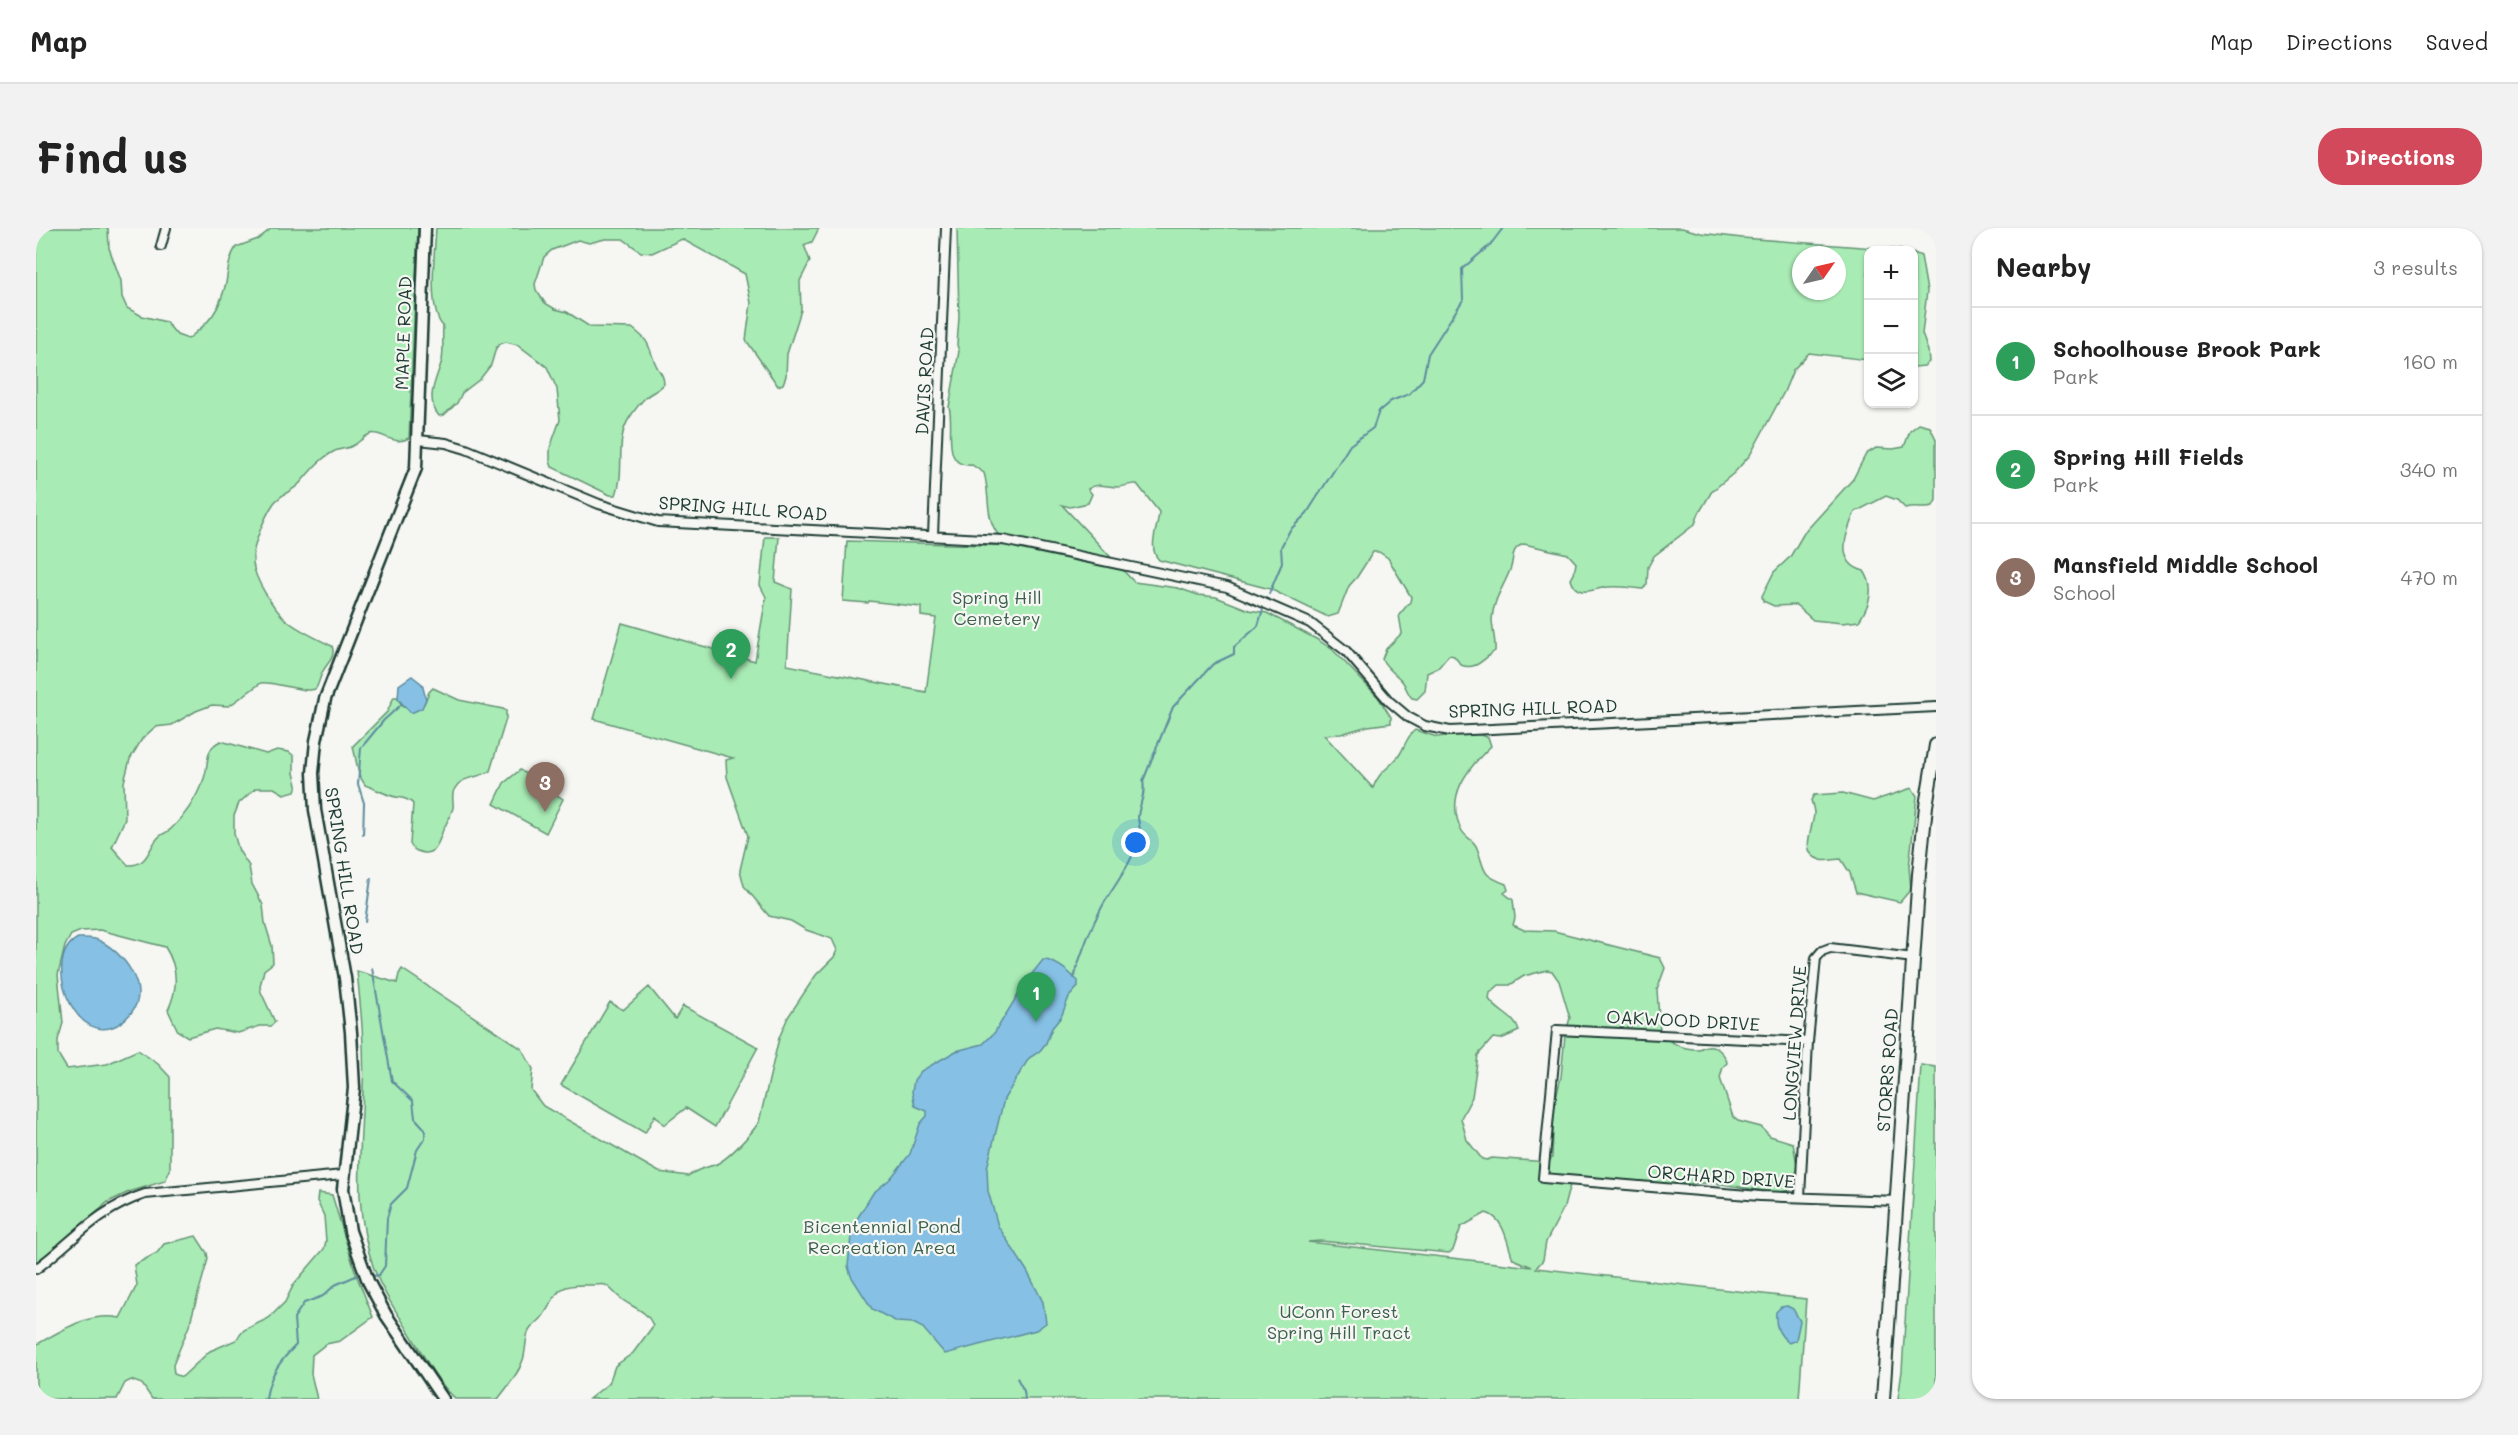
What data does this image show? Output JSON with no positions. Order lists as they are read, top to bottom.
{
  "streets": {
    "main road": ["STORRS ROAD"],
    "street": [
      "MAPLE ROAD",
      "DAVIS ROAD",
      "SPRING HILL ROAD",
      "OAKWOOD DRIVE",
      "LONGVIEW DRIVE",
      "ORCHARD DRIVE"
    ]
  },
  "crossings": [
    ["MAPLE ROAD", "SPRING HILL ROAD"],
    ["DAVIS ROAD", "SPRING HILL ROAD"],
    ["OAKWOOD DRIVE", "LONGVIEW DRIVE"],
    ["OAKWOOD DRIVE", "ORCHARD DRIVE"],
    ["LONGVIEW DRIVE", "STORRS ROAD"],
    ["LONGVIEW DRIVE", "ORCHARD DRIVE"],
    ["STORRS ROAD", "ORCHARD DRIVE"]
  ],
  "parks": ["Spring Hill Cemetery", "Bicentennial Pond Recreation Area", "UConn Forest Spring Hill Tract"],
  "north": "top right",
  "page": {
    "header": "Map",
    "nav": ["Map", "Directions", "Saved"],
    "buttons": "Directions",
    "title": "Find us",
    "heading": ["Nearby", "3 results"],
    "map_buttons": ["+", "−"],
    "list": [
      {
        "mark": "1",
        "name": "Schoolhouse Brook Park",
        "note": "Park",
        "value": "160 m"
      },
      {
        "mark": "2",
        "name": "Spring Hill Fields",
        "note": "Park",
        "value": "340 m"
      },
      {
        "mark": "3",
        "name": "Mansfield Middle School",
        "note": "School",
        "value": "470 m"
      }
    ],
    "pins": ["2", "3", "1"]
  }
}
